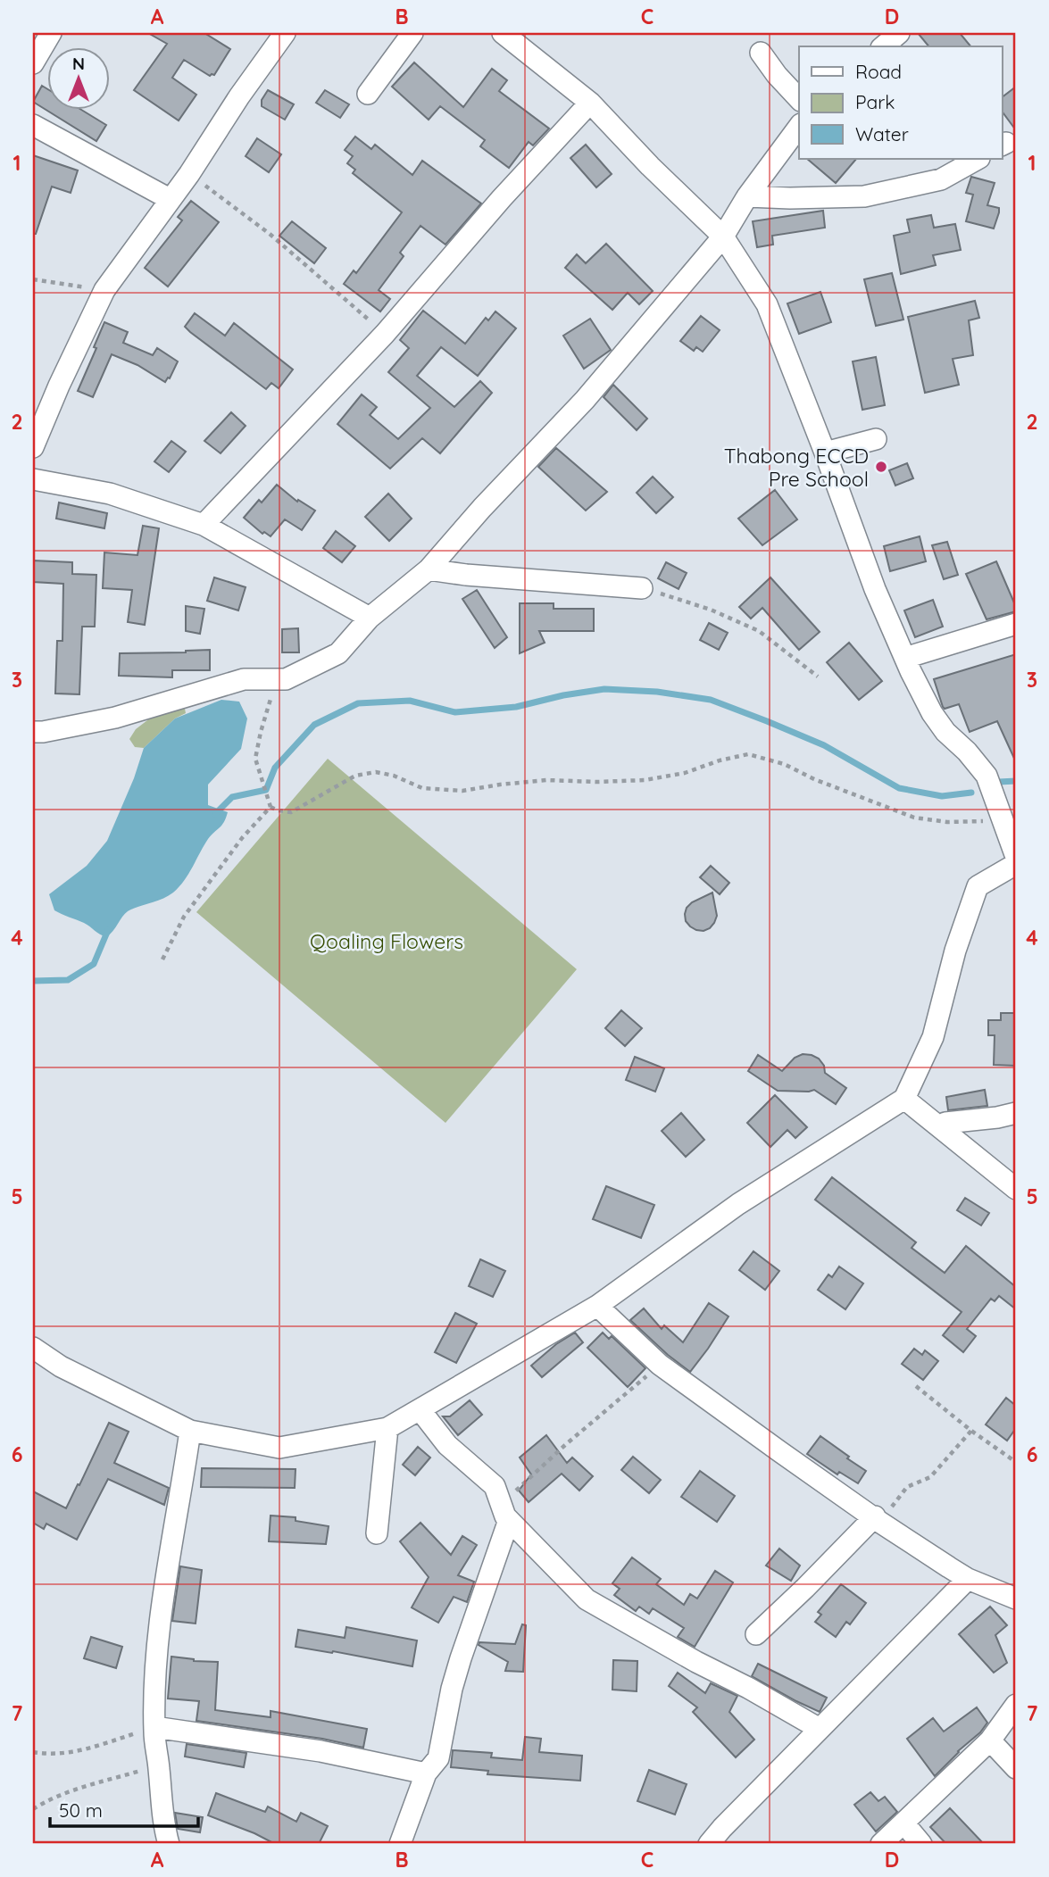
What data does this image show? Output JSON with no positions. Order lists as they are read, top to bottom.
{
  "parks": ["Qoaling Flowers"],
  "places": ["Thabong ECCD Pre School"],
  "legend": ["Road", "Park", "Water"],
  "scale_bar": "50 m",
  "north": "top",
  "grid": {
    "columns": [
      "A",
      "B",
      "C",
      "D"
    ],
    "rows": [
      "1",
      "2",
      "3",
      "4",
      "5",
      "6",
      "7"
    ]
  }
}
